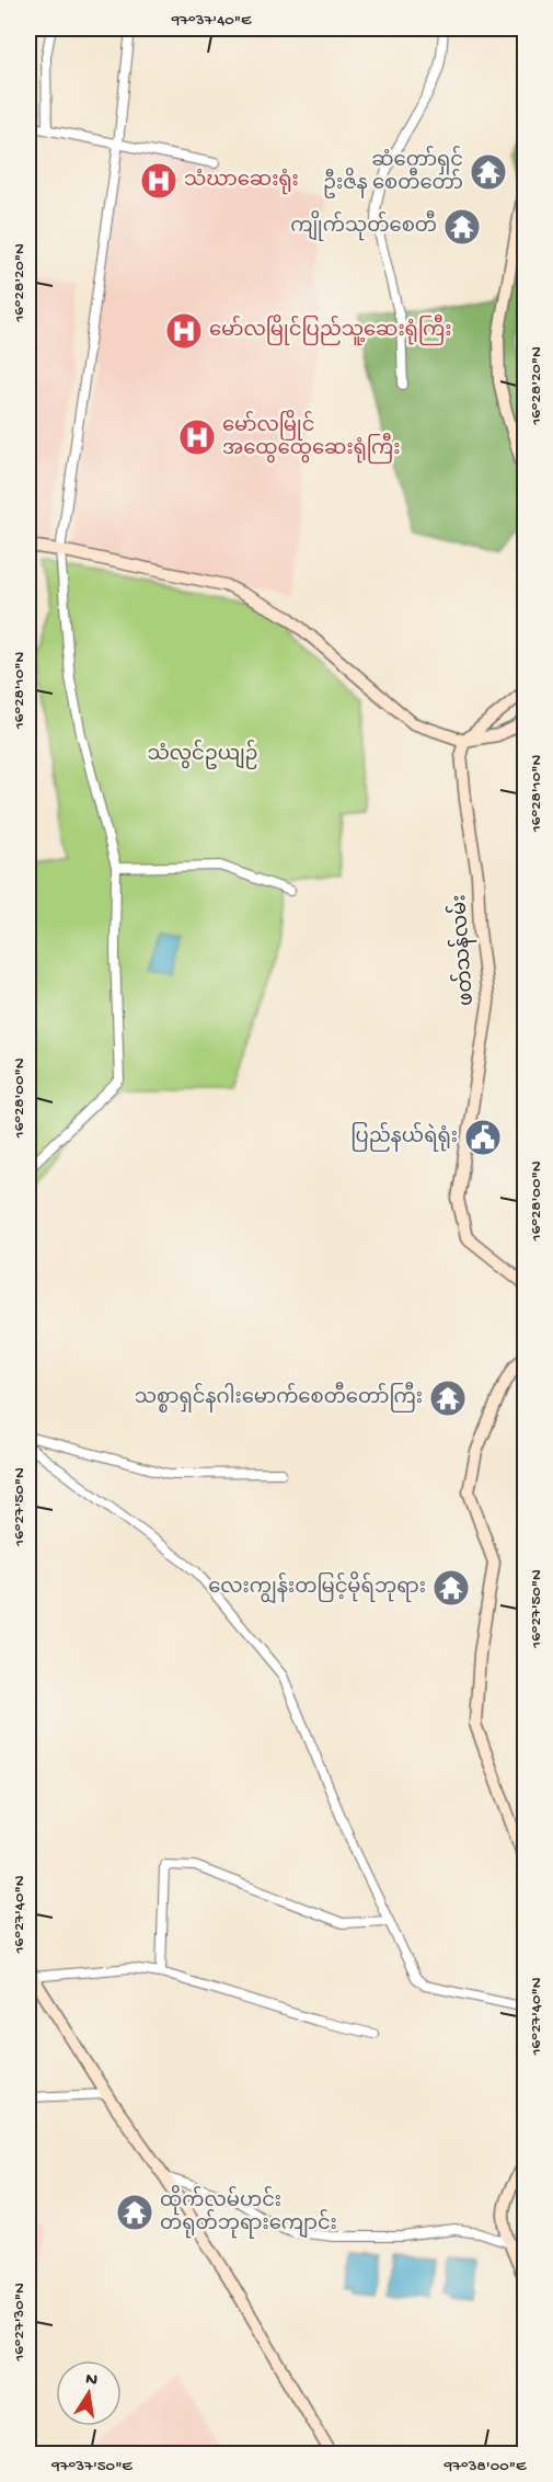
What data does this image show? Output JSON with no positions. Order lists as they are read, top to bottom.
{
  "streets": {
    "street": ["ဖတ်သန်လမ်း"]
  },
  "parks": ["သံလွင်ဥယျဉ်"],
  "places": {
    "temple": [
      "ဆံတော်ရှင် ဦးဇိန စေတီတော်",
      "ကျိုက်သုတ်စေတီ",
      "သစ္စာရှင်နဂါးမောက်စေတီတော်ကြီး",
      "လေးကျွန်းတမြင့်မိုရ်ဘုရား",
      "ထိုက်လမ်ဟင်း တရုတ်ဘုရားကျောင်း"
    ],
    "hospital": ["သံဃာဆေးရုံး", "မော်လမြိုင်ပြည်သူ့ဆေးရုံကြီး", "မော်လမြိုင် အထွေထွေဆေးရုံကြီး"],
    "public building": ["ပြည်နယ်ရဲရုံး"]
  },
  "north": "top",
  "coordinates": [
    "97°37'40\"E",
    "16°28'20\"N",
    "16°28'10\"N",
    "16°28'00\"N",
    "16°27'50\"N",
    "16°27'40\"N",
    "16°27'30\"N",
    "97°37'50\"E",
    "97°38'00\"E"
  ]
}
